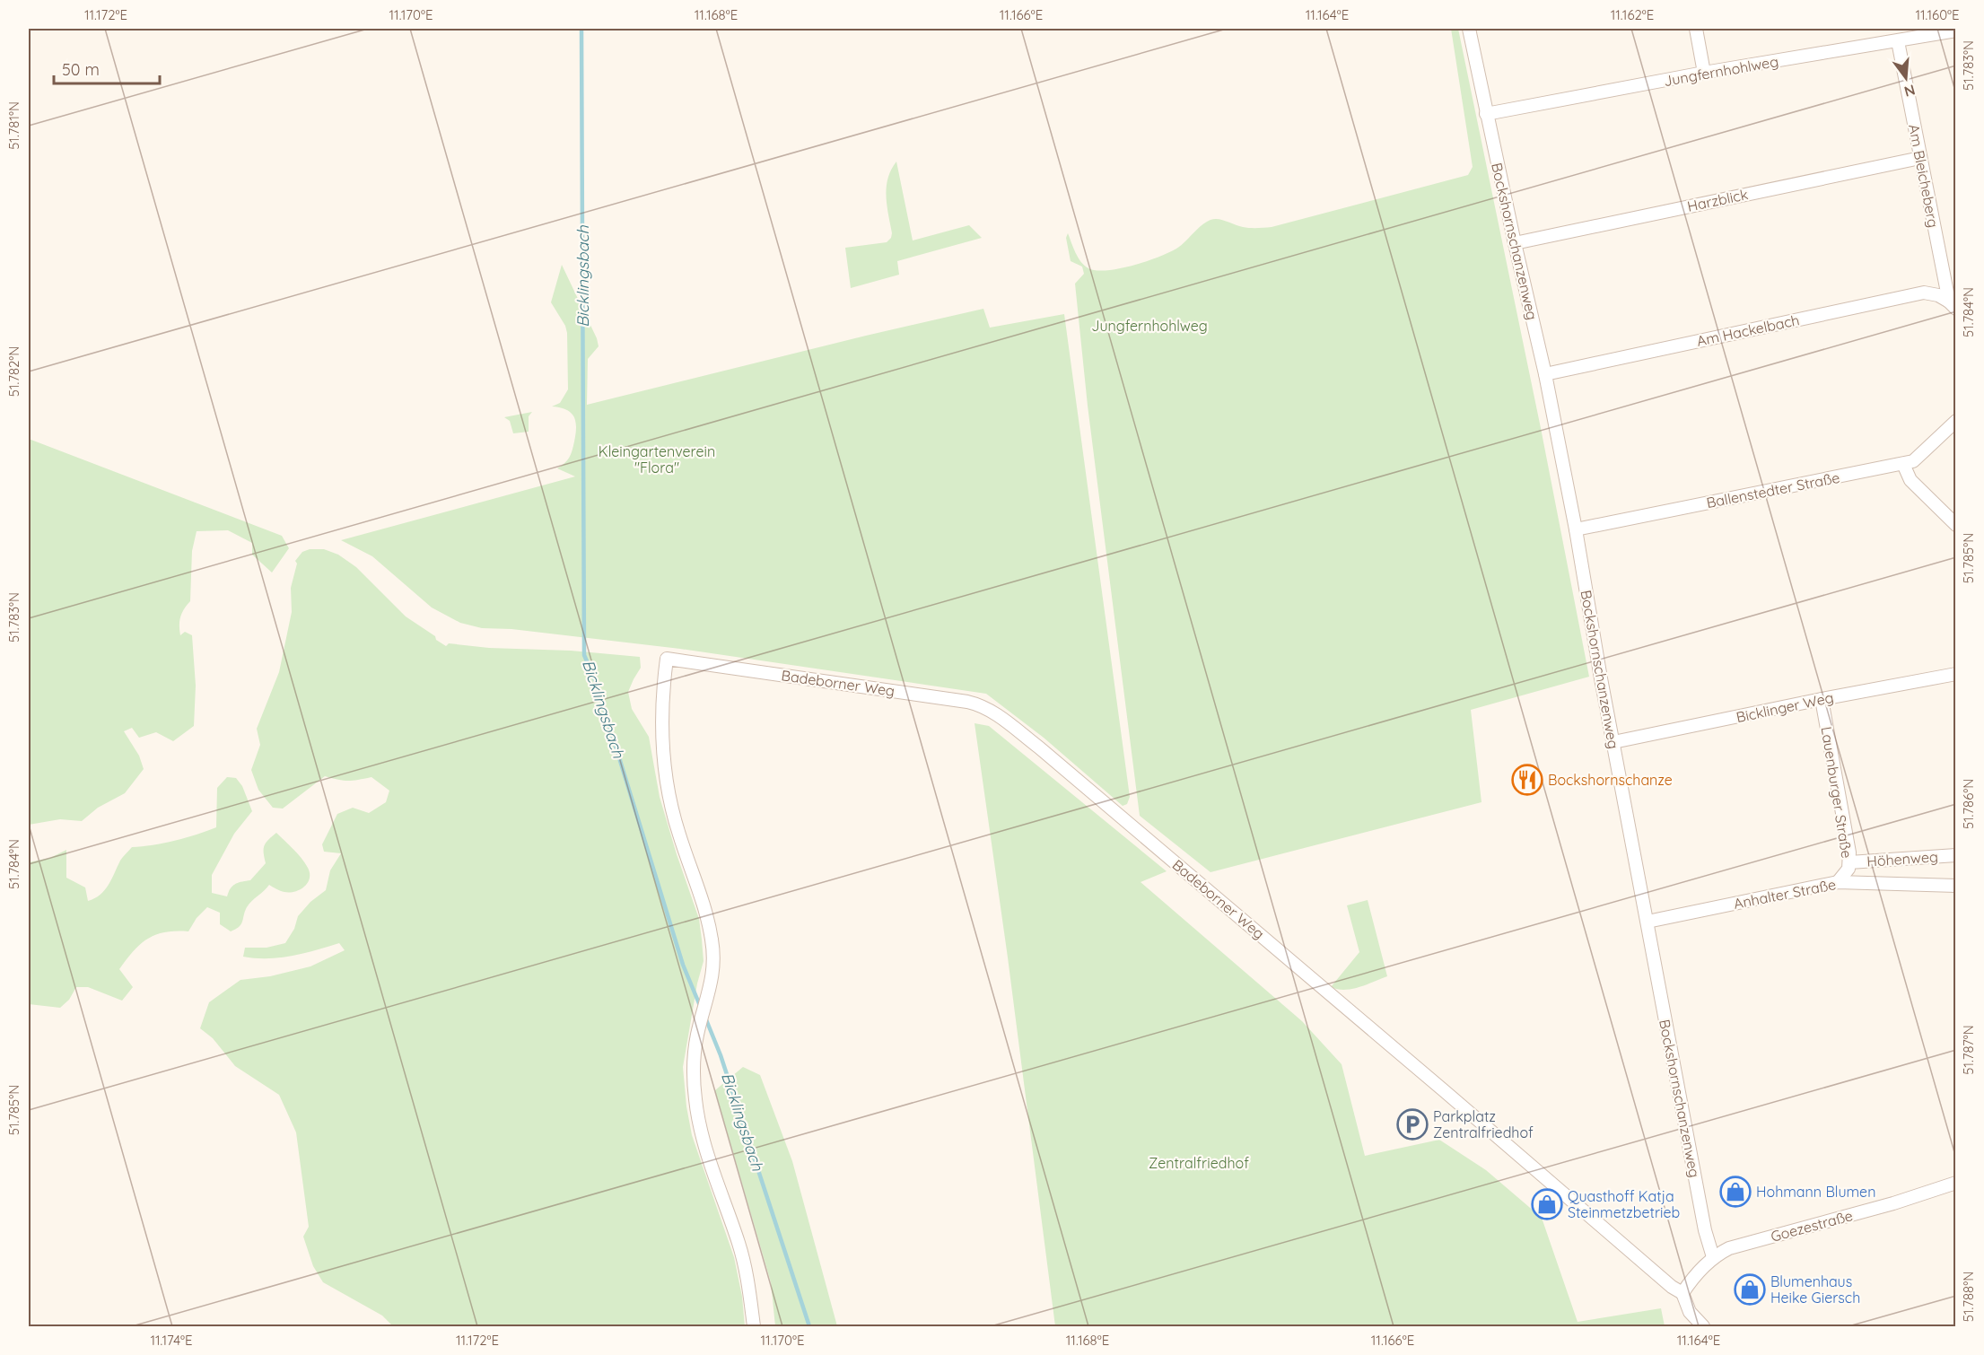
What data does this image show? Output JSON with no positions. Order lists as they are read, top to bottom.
{
  "streets": {
    "street": [
      "Jungfernhohlweg",
      "Am Bleicheberg",
      "Harzblick",
      "Bockshornschanzenweg",
      "Am Hackelbach",
      "Ballenstedter Straße",
      "Badeborner Weg",
      "Bicklinger Weg",
      "Lauenburger Straße",
      "Höhenweg",
      "Anhalter Straße",
      "Goezestraße"
    ]
  },
  "crossings": [
    ["Jungfernhohlweg", "Am Bleicheberg"],
    ["Jungfernhohlweg", "Bockshornschanzenweg"],
    ["Am Bleicheberg", "Harzblick"],
    ["Am Bleicheberg", "Am Hackelbach"],
    ["Harzblick", "Bockshornschanzenweg"],
    ["Bockshornschanzenweg", "Am Hackelbach"],
    ["Bockshornschanzenweg", "Ballenstedter Straße"],
    ["Bockshornschanzenweg", "Bicklinger Weg"],
    ["Bockshornschanzenweg", "Anhalter Straße"],
    ["Bockshornschanzenweg", "Goezestraße"],
    ["Badeborner Weg", "Goezestraße"],
    ["Bicklinger Weg", "Lauenburger Straße"],
    ["Lauenburger Straße", "Höhenweg"],
    ["Lauenburger Straße", "Anhalter Straße"]
  ],
  "water": ["Bicklingsbach"],
  "parks": ["Jungfernhohlweg", "Kleingartenverein \"Flora\"", "Zentralfriedhof"],
  "places": {
    "restaurant": ["Bockshornschanze"],
    "parking": ["Parkplatz Zentralfriedhof"],
    "shop": ["Hohmann Blumen", "Quasthoff Katja Steinmetzbetrieb", "Blumenhaus Heike Giersch"]
  },
  "scale_bar": "50 m",
  "north": "bottom",
  "coordinates": [
    "11.172°E",
    "11.170°E",
    "11.168°E",
    "11.166°E",
    "11.164°E",
    "11.162°E",
    "11.160°E",
    "51.783°N",
    "51.781°N",
    "51.784°N",
    "51.782°N",
    "51.785°N",
    "51.786°N",
    "51.787°N",
    "51.788°N",
    "11.174°E"
  ]
}
